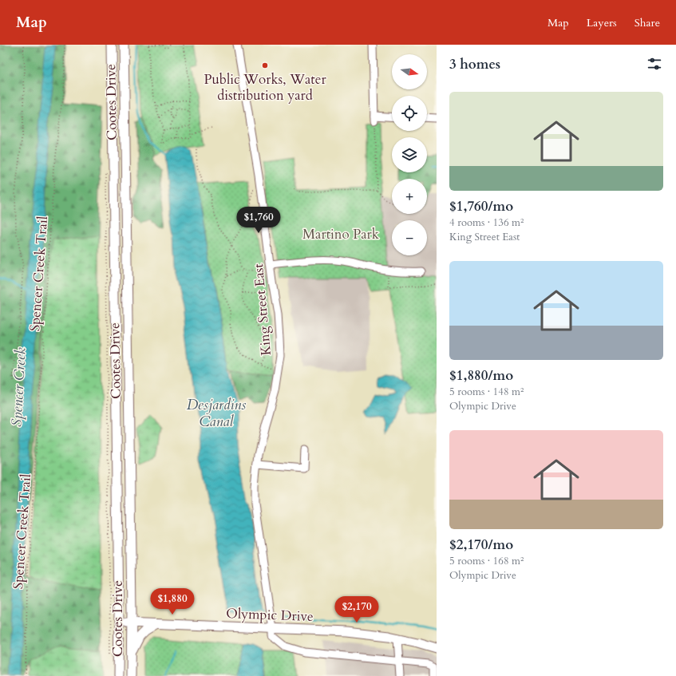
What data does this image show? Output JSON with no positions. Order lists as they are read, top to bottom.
{
  "streets": {
    "main road": ["Cootes Drive", "Olympic Drive"],
    "street": ["King Street East"],
    "path": ["Spencer Creek Trail"]
  },
  "crossings": [
    ["Cootes Drive", "Olympic Drive"],
    ["King Street East", "Olympic Drive"]
  ],
  "water": ["Spencer Creek", "Desjardins Canal"],
  "parks": ["Martino Park"],
  "places": ["Public Works, Water distribution yard"],
  "north": "right",
  "page": {
    "header": "Map",
    "nav": ["Map", "Layers", "Share"],
    "heading": "3 homes",
    "map_buttons": ["+", "−"],
    "list": [
      {
        "name": "$1,760/mo",
        "note": "4 rooms · 136 m² · King Street East"
      },
      {
        "name": "$1,880/mo",
        "note": "5 rooms · 148 m² · Olympic Drive"
      },
      {
        "name": "$2,170/mo",
        "note": "5 rooms · 168 m² · Olympic Drive"
      }
    ],
    "price": ["$1,760", "$1,880", "$2,170"]
  }
}
